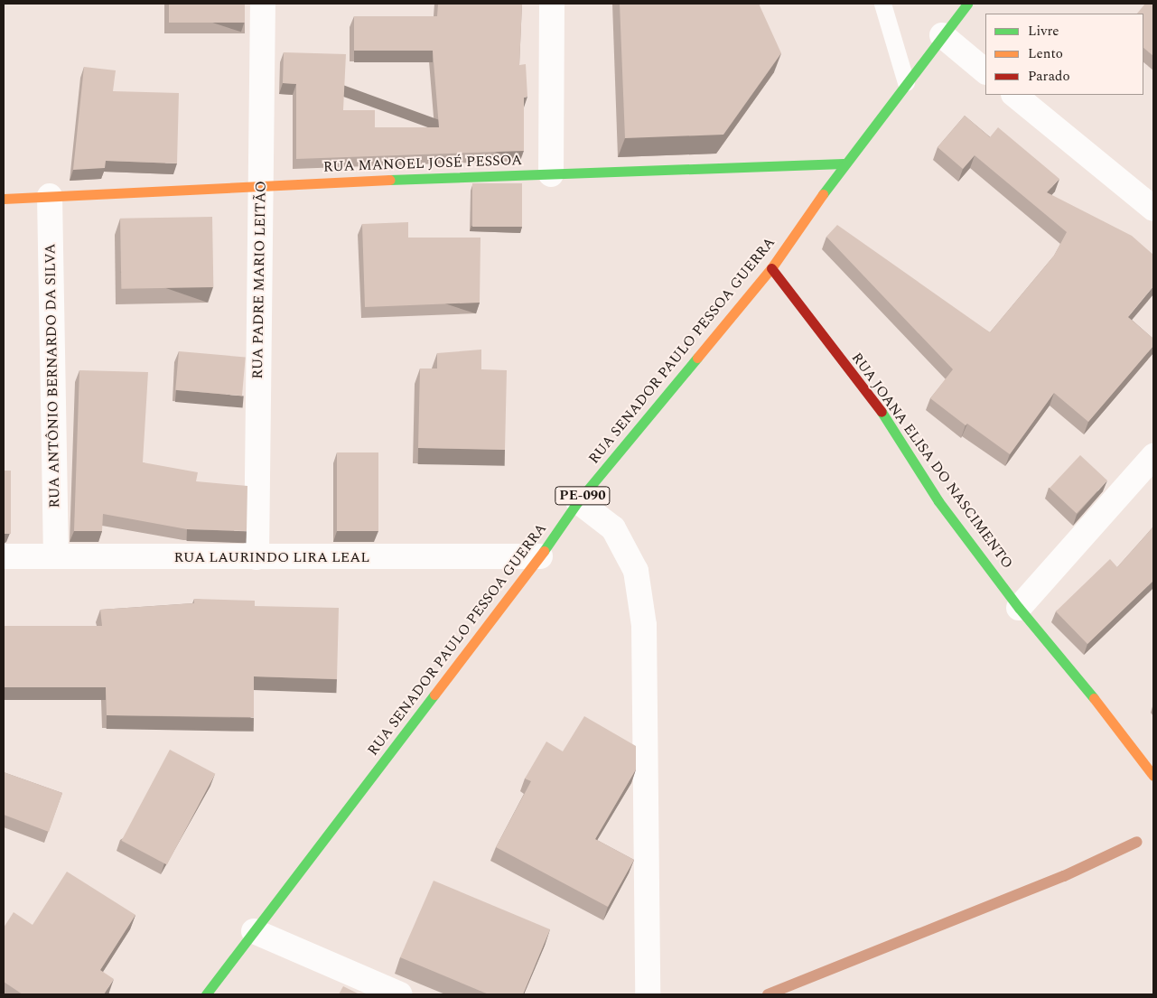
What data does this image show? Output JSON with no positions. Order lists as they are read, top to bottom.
{
  "streets": {
    "street": [
      "RUA MANOEL JOSÉ PESSOA",
      "RUA PADRE MARIO LEITÃO",
      "RUA SENADOR PAULO PESSOA GUERRA",
      "RUA ANTÔNIO BERNARDO DA SILVA",
      "RUA JOANA ELISA DO NASCIMENTO",
      "PE-090",
      "RUA LAURINDO LIRA LEAL"
    ]
  },
  "crossings": [
    ["RUA MANOEL JOSÉ PESSOA", "RUA PADRE MARIO LEITÃO"],
    ["RUA MANOEL JOSÉ PESSOA", "RUA SENADOR PAULO PESSOA GUERRA"],
    ["RUA MANOEL JOSÉ PESSOA", "RUA ANTÔNIO BERNARDO DA SILVA"],
    ["RUA PADRE MARIO LEITÃO", "RUA LAURINDO LIRA LEAL"],
    ["RUA SENADOR PAULO PESSOA GUERRA", "RUA JOANA ELISA DO NASCIMENTO"],
    ["RUA SENADOR PAULO PESSOA GUERRA", "RUA LAURINDO LIRA LEAL"],
    ["RUA ANTÔNIO BERNARDO DA SILVA", "RUA LAURINDO LIRA LEAL"]
  ],
  "legend": ["Livre", "Lento", "Parado"]
}
